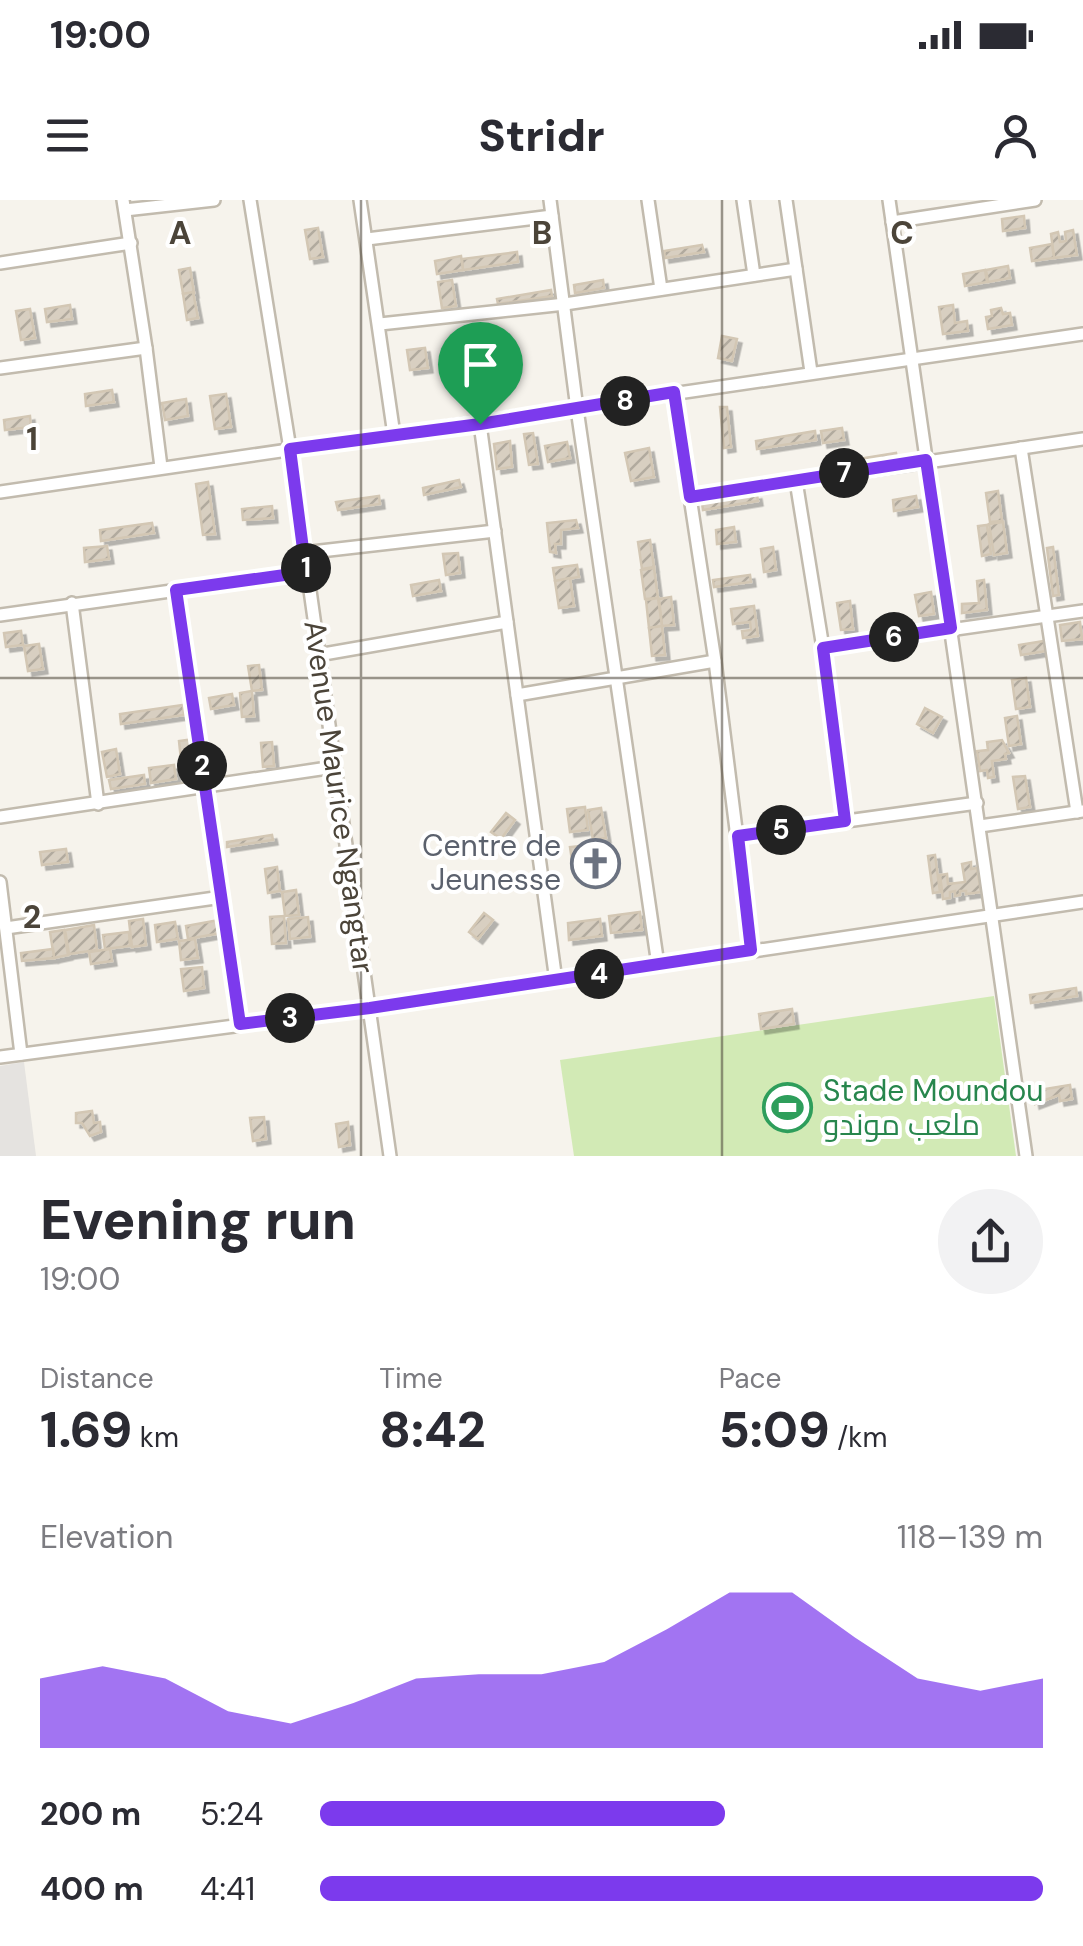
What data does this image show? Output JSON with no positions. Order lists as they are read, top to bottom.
{
  "streets": {
    "street": ["Avenue Maurice Ngangtar"]
  },
  "places": {
    "church": ["Centre de Jeunesse"],
    "sports": ["Stade Moundou ملعب موندو"]
  },
  "page": {
    "status": "19:00",
    "header": "Stridr",
    "pins": [
      "8",
      "7",
      "1",
      "6",
      "2",
      "5",
      "4",
      "3"
    ],
    "heading": ["Evening run", "19:00"],
    "stats": [
      ["Distance", "1.69 km"],
      ["Time", "8:42"],
      ["Pace", "5:09 /km"]
    ],
    "chart": ["Elevation", "118–139 m"],
    "list": [
      {
        "name": "200 m",
        "note": "5:24"
      },
      {
        "name": "400 m",
        "note": "4:41"
      }
    ]
  },
  "grid": {
    "columns": ["A", "B", "C"],
    "rows": ["1", "2"]
  }
}
